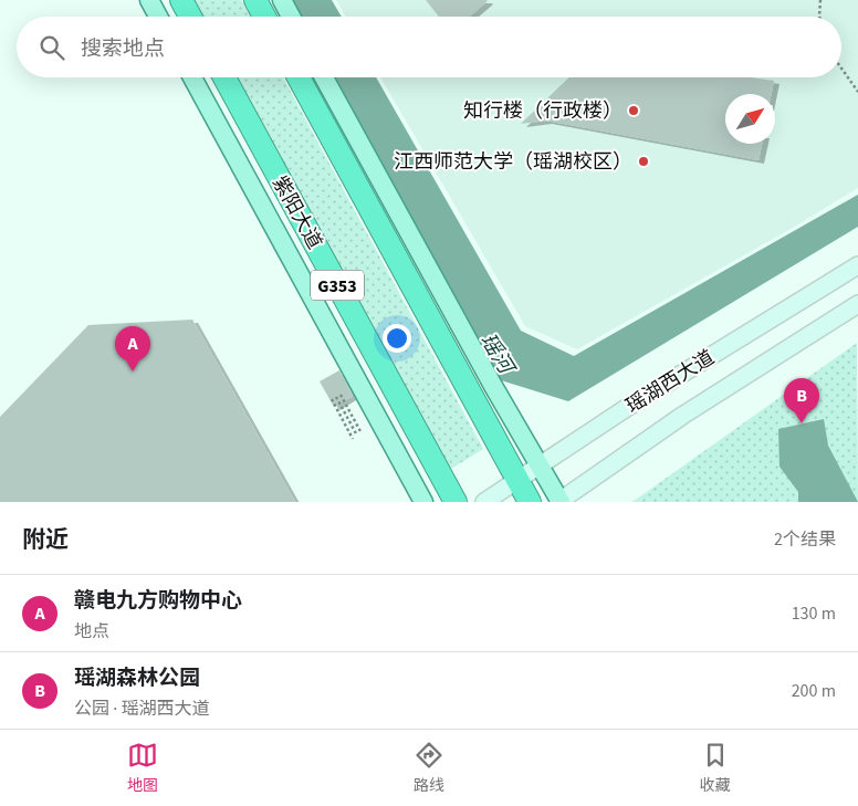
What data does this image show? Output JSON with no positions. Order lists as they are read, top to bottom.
{
  "streets": {
    "highway": ["紫阳大道", "G353"],
    "main road": ["瑶湖西大道"]
  },
  "water": ["瑶河"],
  "places": ["知行楼（行政楼）", "江西师范大学（瑶湖校区）"],
  "north": "top right",
  "page": {
    "search": "搜索地点",
    "pins": ["A", "B"],
    "heading": ["附近", "2个结果"],
    "list": [
      {
        "mark": "A",
        "name": "赣电九方购物中心",
        "note": "地点",
        "value": "130 m"
      },
      {
        "mark": "B",
        "name": "瑶湖森林公园",
        "note": "公园 · 瑶湖西大道",
        "value": "200 m"
      }
    ],
    "nav": ["地图", "路线", "收藏"]
  }
}
